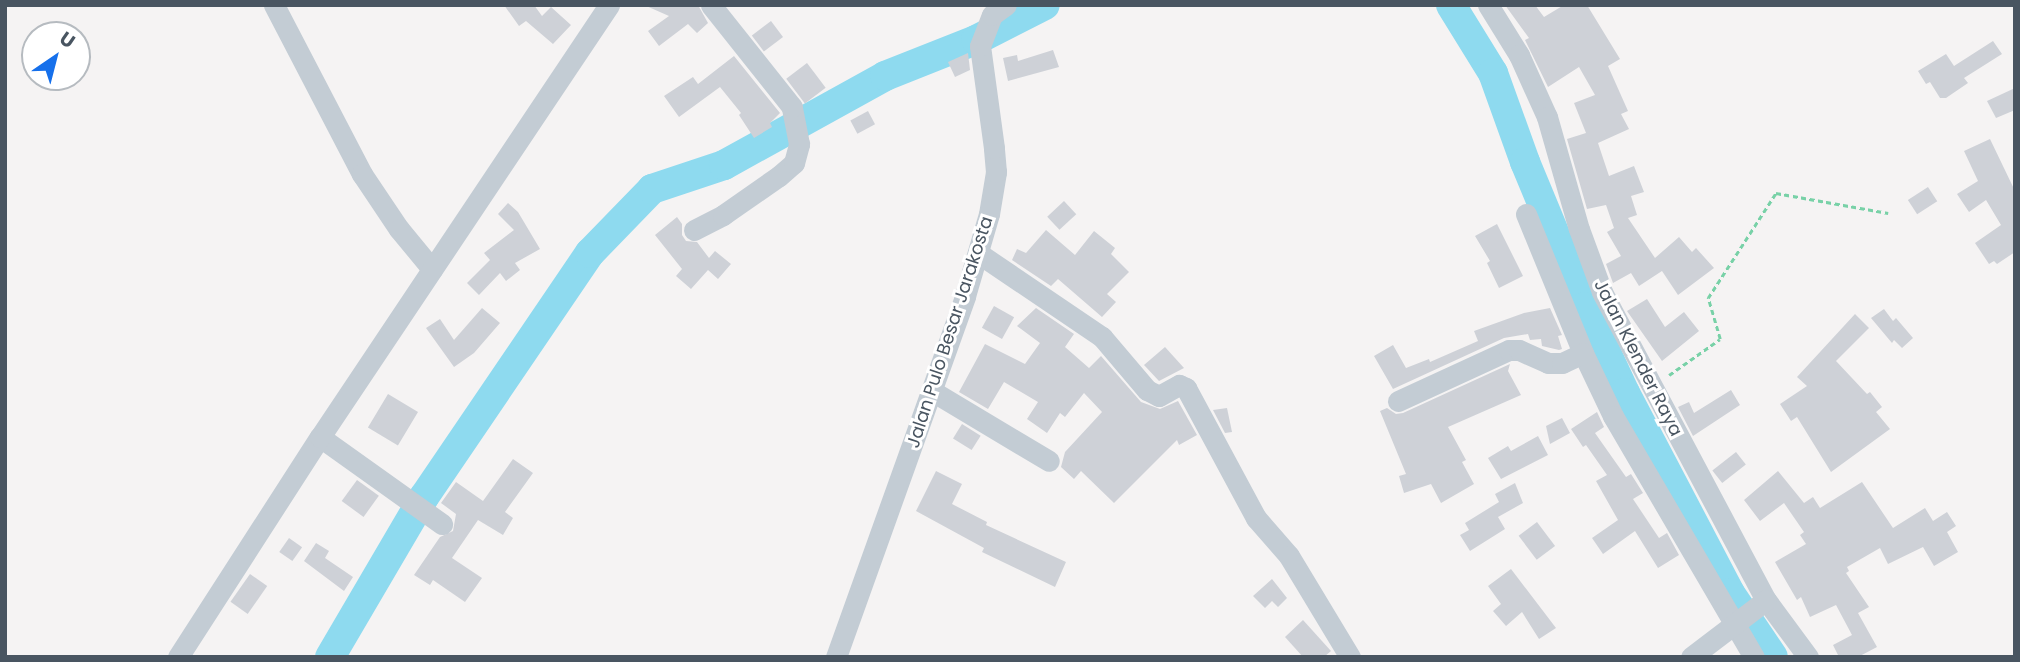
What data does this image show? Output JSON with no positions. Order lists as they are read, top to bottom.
{
  "streets": {
    "street": ["Jalan Pulo Besar Jarakosta", "Jalan Klender Raya"]
  },
  "north": "top right"
}
